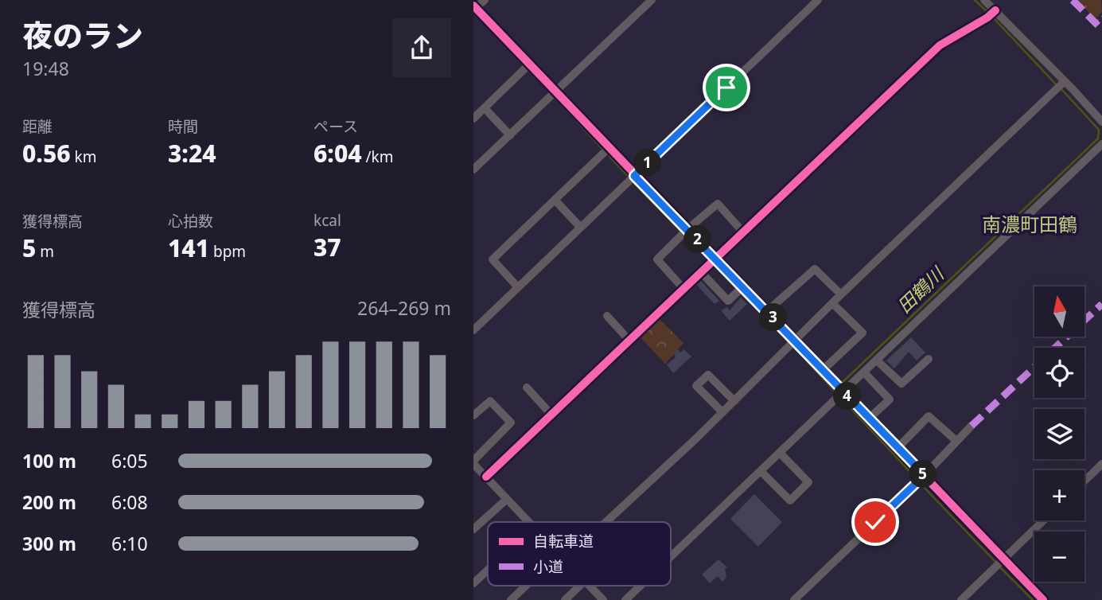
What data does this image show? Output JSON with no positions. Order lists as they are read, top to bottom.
{
  "districts": ["南濃町田鶴"],
  "water": ["田鶴川"],
  "legend": ["自転車道", "小道"],
  "north": "top",
  "page": {
    "heading": ["夜のラン", "19:48"],
    "stats": [
      ["距離", "0.56 km"],
      ["時間", "3:24"],
      ["ペース", "6:04 /km"],
      ["獲得標高", "5 m"],
      ["心拍数", "141 bpm"],
      ["kcal", "37"]
    ],
    "pins": [
      "1",
      "2",
      "3",
      "4",
      "5"
    ],
    "chart": ["獲得標高", "264–269 m"],
    "map_buttons": ["+", "−"],
    "list": [
      {
        "name": "100 m",
        "note": "6:05"
      },
      {
        "name": "200 m",
        "note": "6:08"
      },
      {
        "name": "300 m",
        "note": "6:10"
      }
    ]
  }
}
